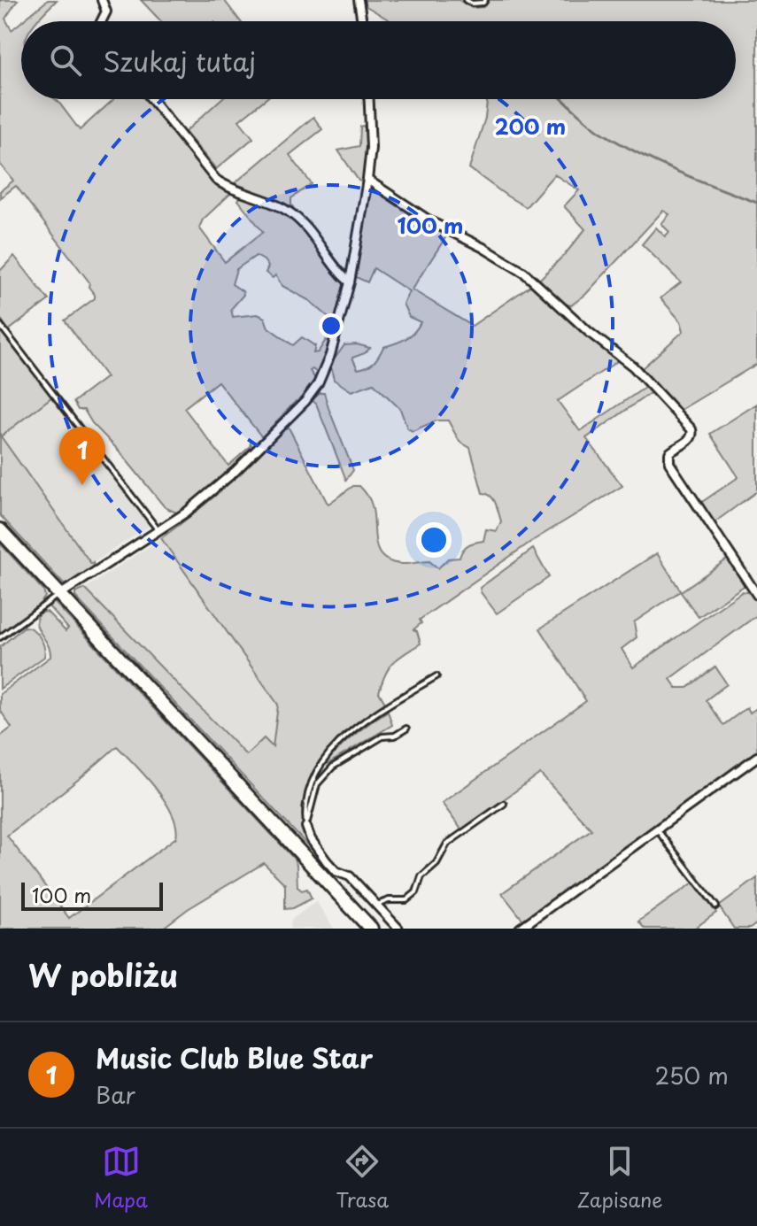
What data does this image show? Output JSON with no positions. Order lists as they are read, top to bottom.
{
  "scale_bar": "100 m",
  "page": {
    "search": "Szukaj tutaj",
    "pins": "1",
    "scale": "100 m",
    "heading": "W pobliżu",
    "list": [
      {
        "mark": "1",
        "name": "Music Club Blue Star",
        "note": "Bar",
        "value": "250 m"
      }
    ],
    "nav": ["Mapa", "Trasa", "Zapisane"]
  },
  "rings": ["200 m", "100 m"]
}
